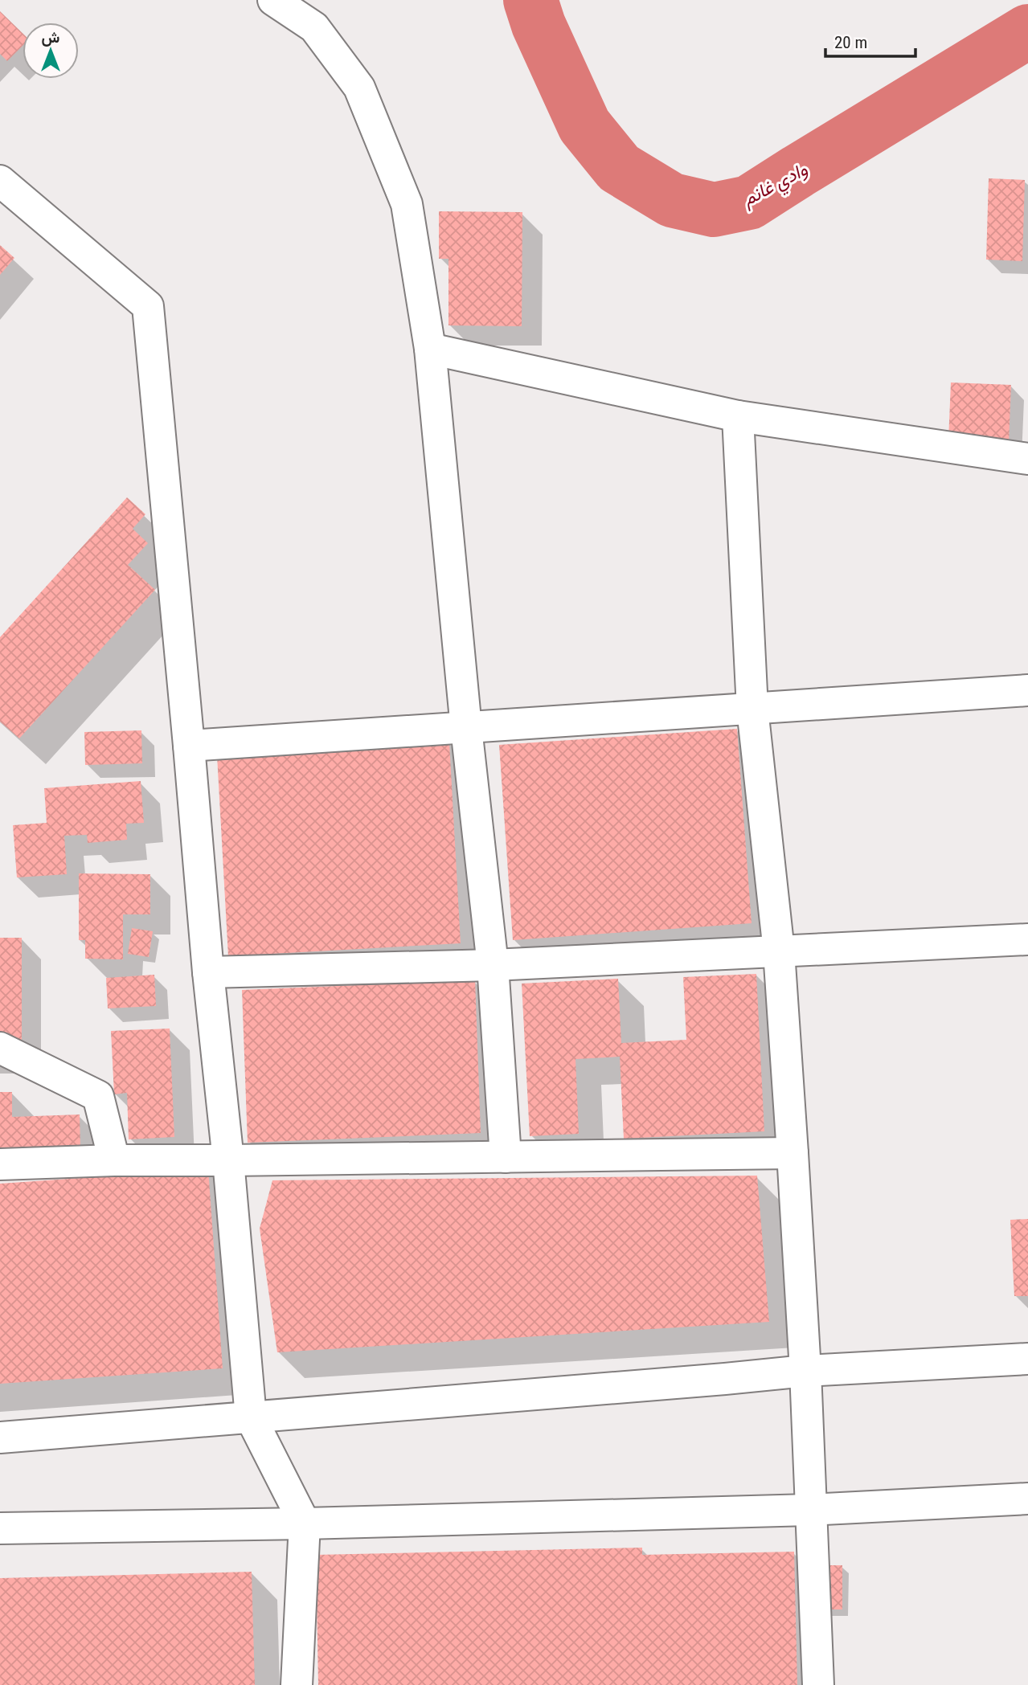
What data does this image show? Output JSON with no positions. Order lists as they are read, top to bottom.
{
  "water": ["وادي غانم"],
  "scale_bar": "20 m",
  "north": "top"
}
